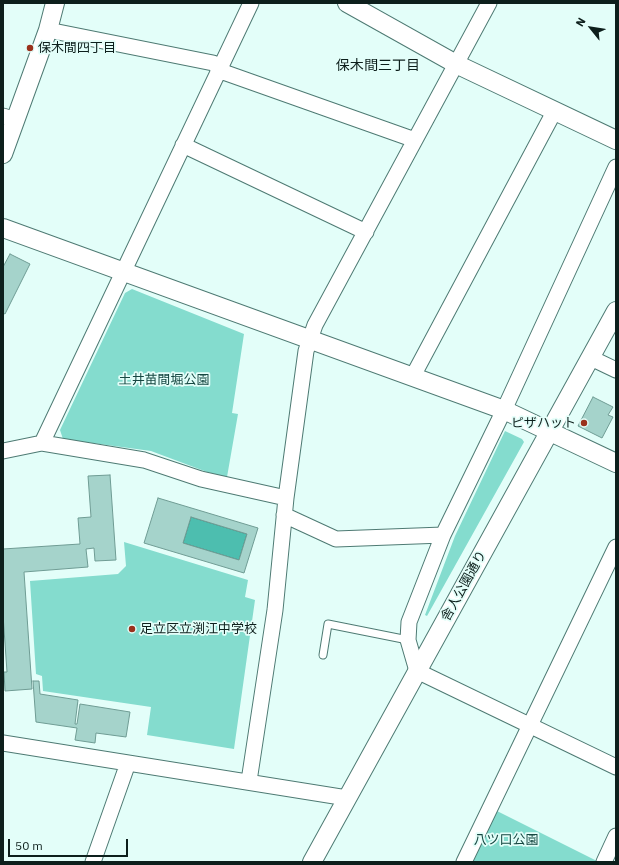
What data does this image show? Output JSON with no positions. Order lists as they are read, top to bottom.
{
  "streets": {
    "street": ["舎人公園通り"]
  },
  "districts": ["保木間三丁目"],
  "parks": ["土井苗間堀公園", "八ツ口公園"],
  "places": ["保木間四丁目", "ピザハット", "足立区立渕江中学校"],
  "scale_bar": "50 m",
  "north": "top left"
}
